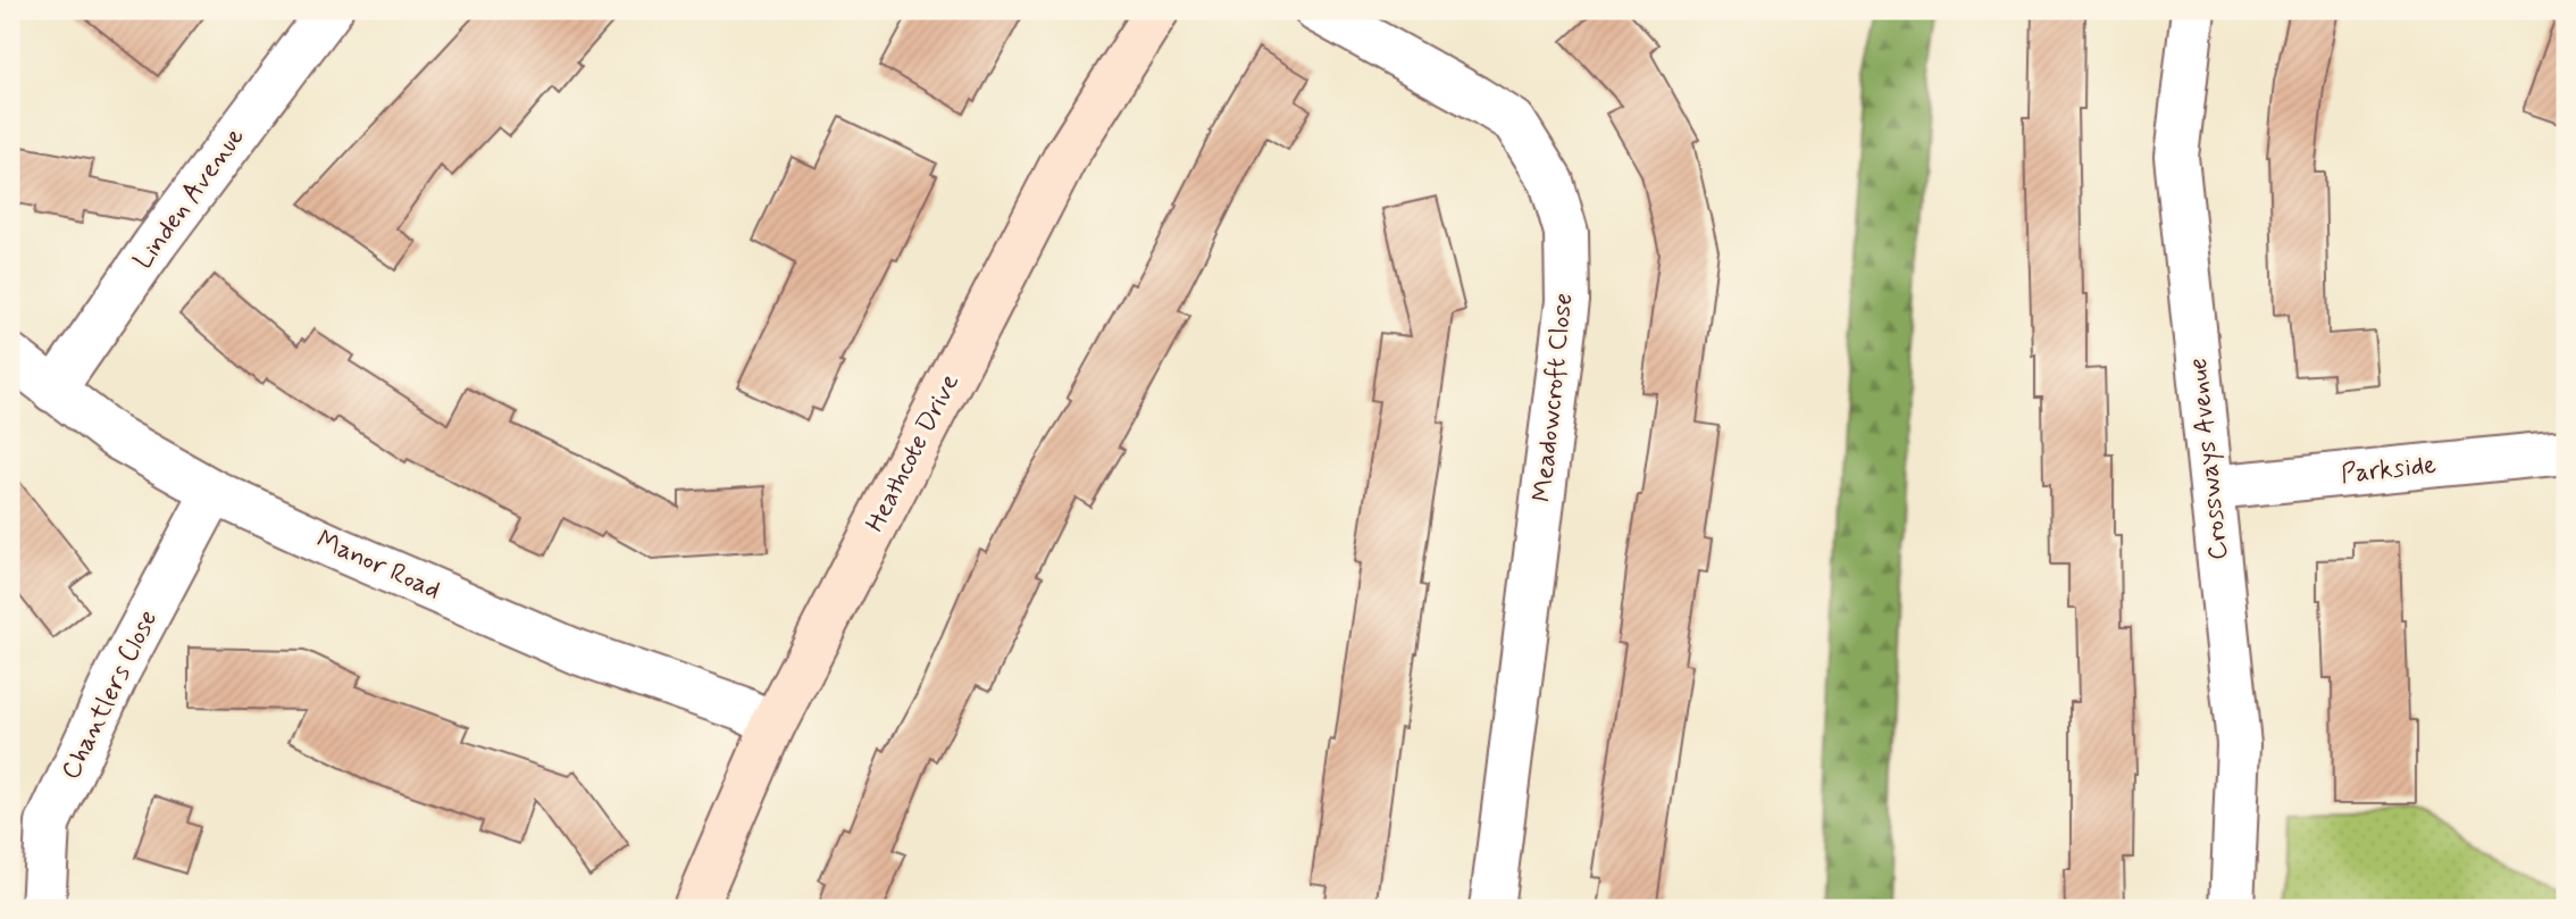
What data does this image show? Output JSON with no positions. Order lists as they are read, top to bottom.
{
  "streets": {
    "street": [
      "Linden Avenue",
      "Meadowcroft Close",
      "Heathcote Drive",
      "Crossways Avenue",
      "Parkside",
      "Manor Road",
      "Chantlers Close"
    ]
  },
  "crossings": [
    ["Linden Avenue", "Manor Road"],
    ["Heathcote Drive", "Manor Road"],
    ["Crossways Avenue", "Parkside"],
    ["Manor Road", "Chantlers Close"]
  ]
}
